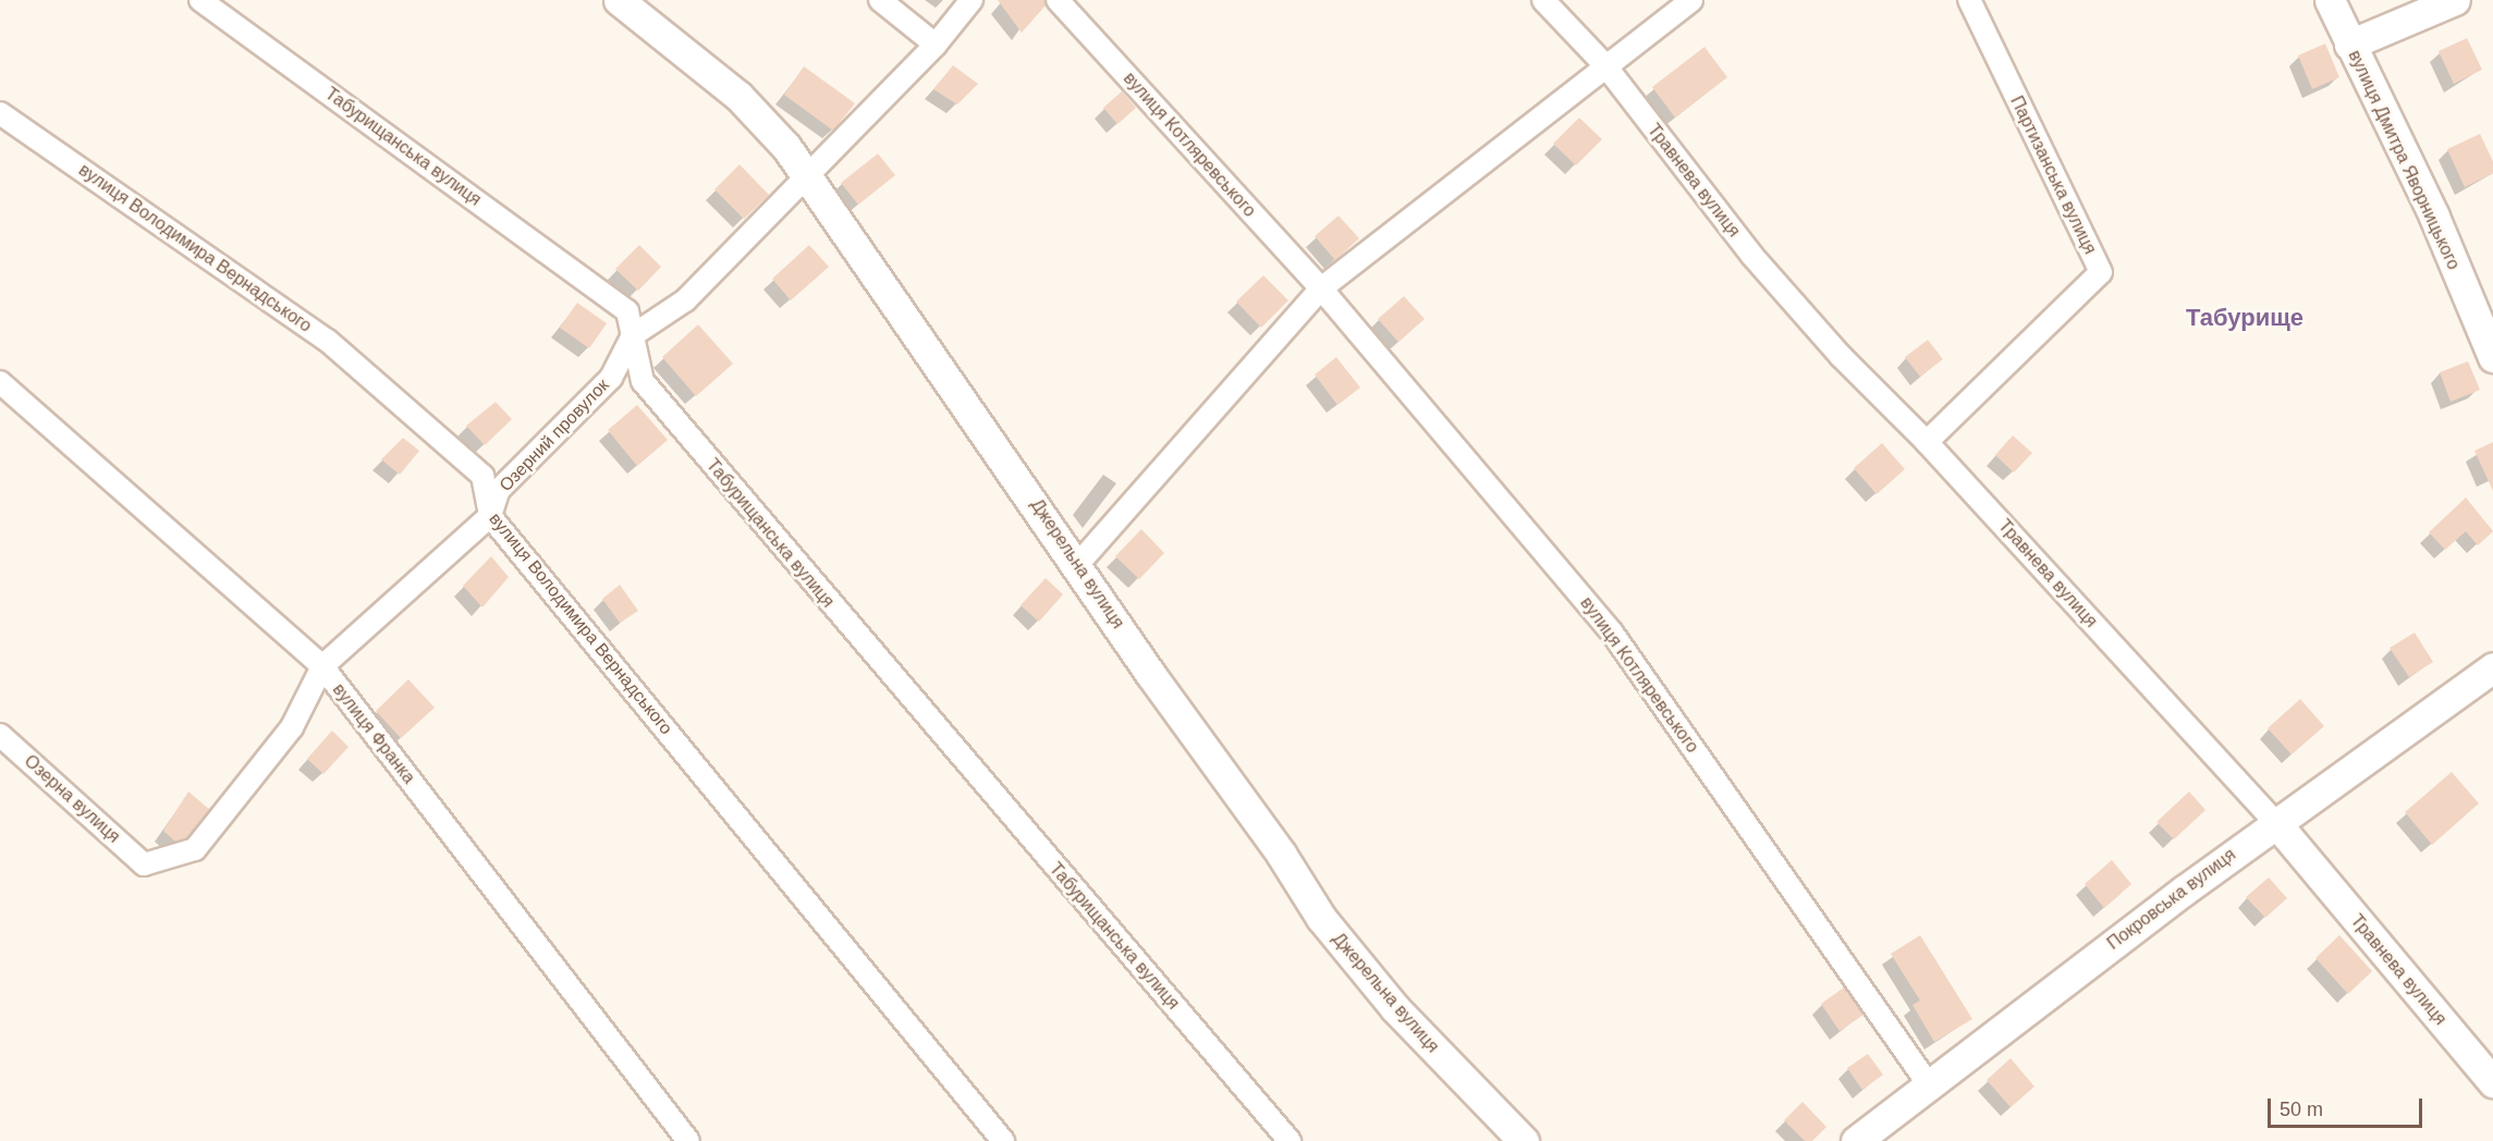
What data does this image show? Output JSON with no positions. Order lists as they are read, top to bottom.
{
  "streets": {
    "street": [
      "вулиця Котляревського",
      "Табурищанська вулиця",
      "вулиця Дмитра Яворницького",
      "Партизанська вулиця",
      "Травнева вулиця",
      "вулиця Володимира Вернадського",
      "Озерний провулок",
      "Джерельна вулиця",
      "вулиця Франка",
      "Озерна вулиця",
      "Покровська вулиця"
    ]
  },
  "crossings": [
    ["вулиця Котляревського", "Покровська вулиця"],
    ["Табурищанська вулиця", "Озерний провулок"],
    ["Партизанська вулиця", "Травнева вулиця"],
    ["Травнева вулиця", "Покровська вулиця"],
    ["вулиця Володимира Вернадського", "Озерний провулок"],
    ["Озерний провулок", "Джерельна вулиця"],
    ["Озерний провулок", "вулиця Франка"],
    ["Озерний провулок", "Озерна вулиця"]
  ],
  "districts": ["Табурище"],
  "scale_bar": "50 m"
}
